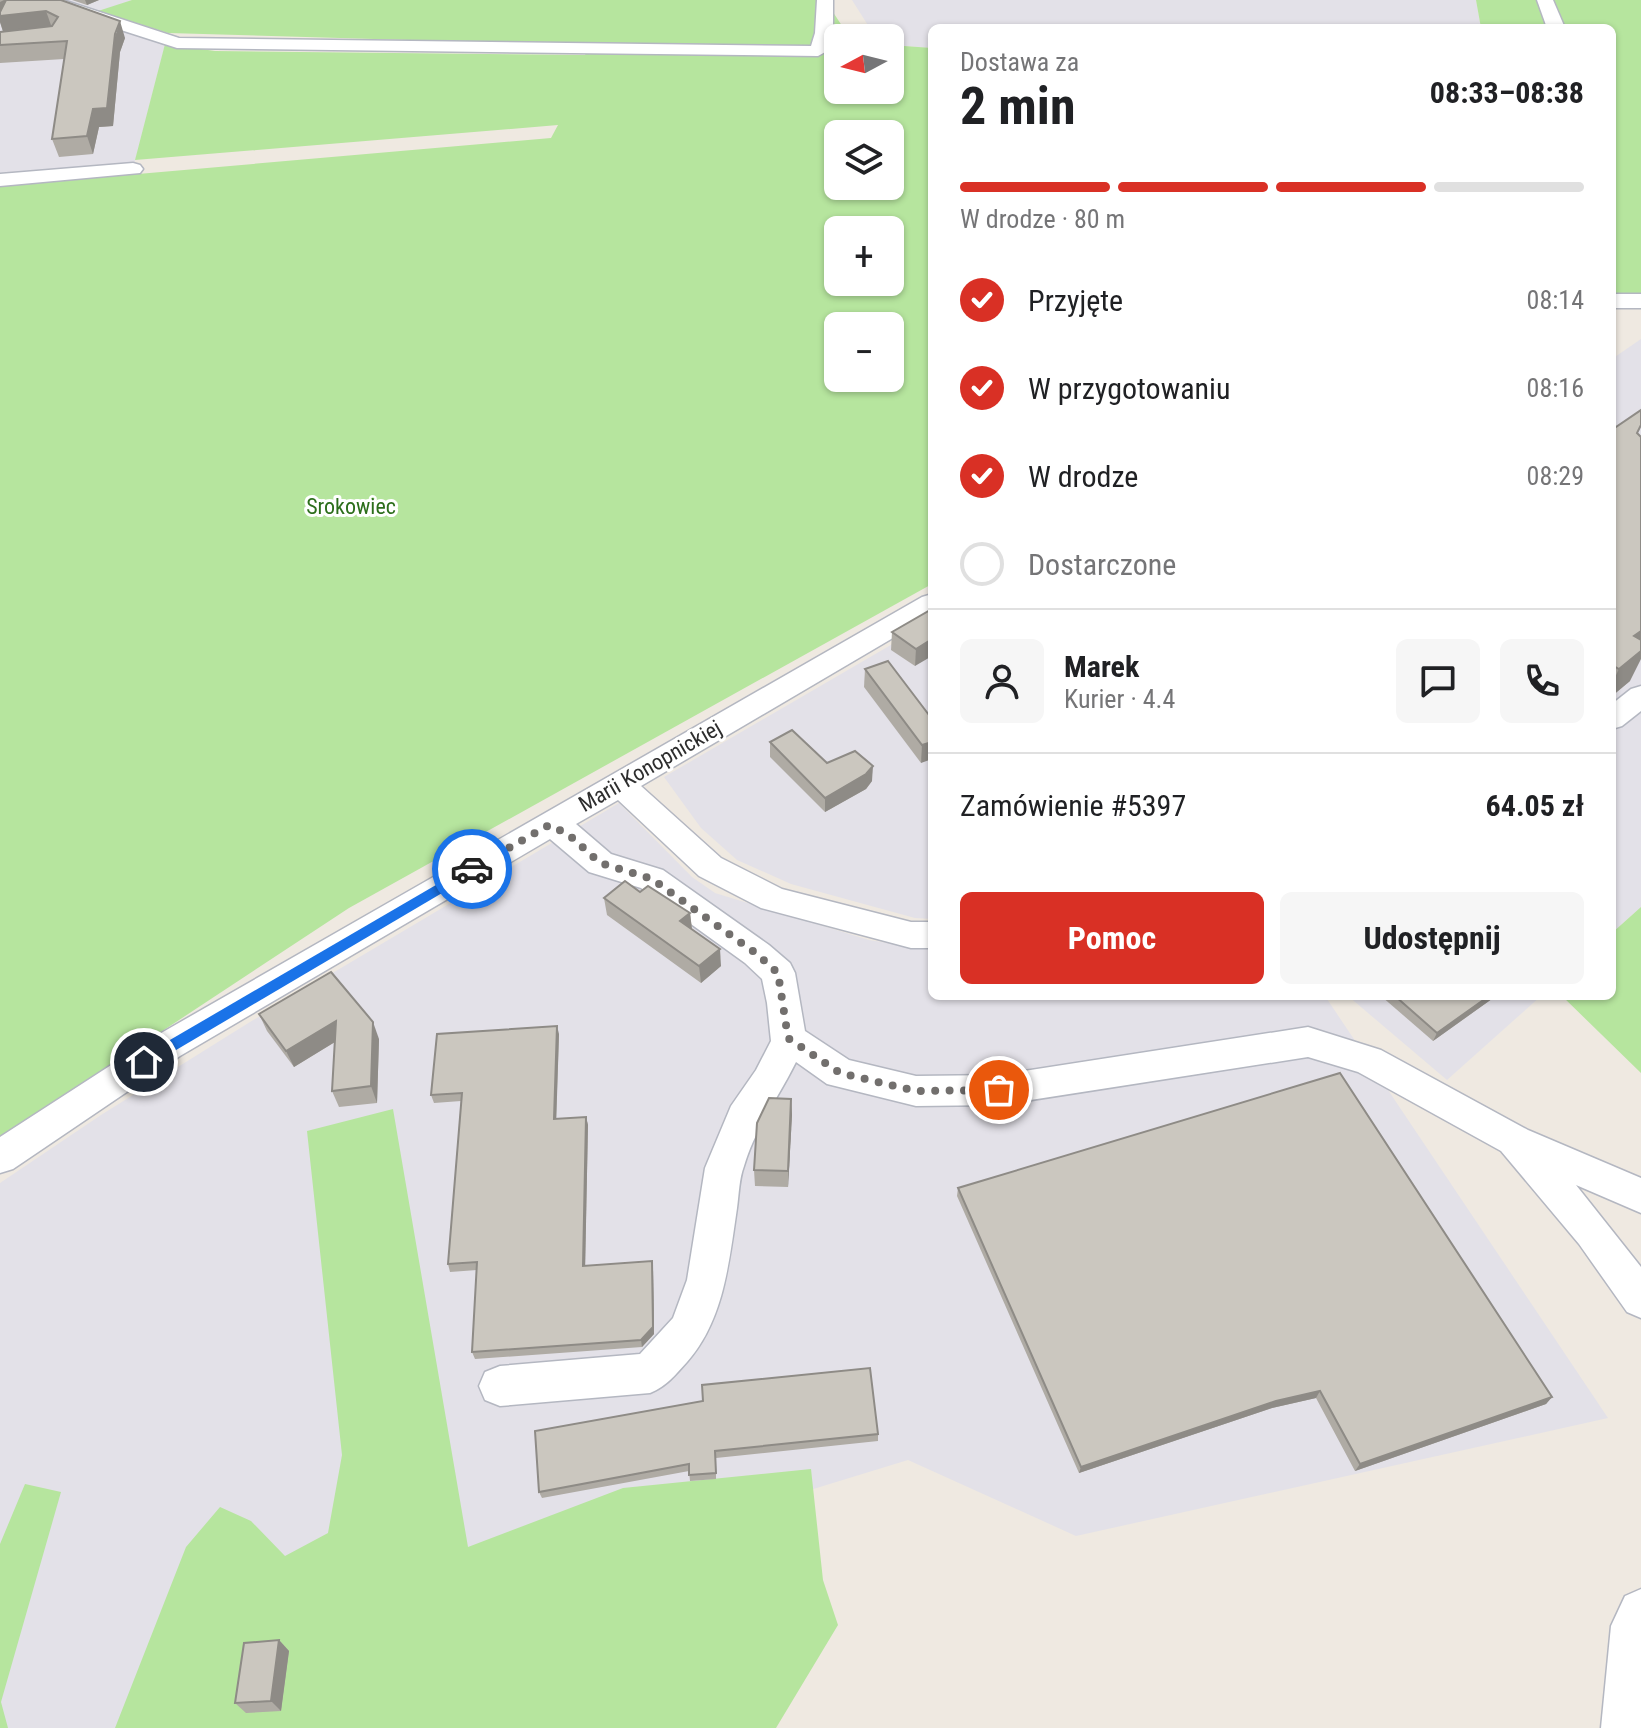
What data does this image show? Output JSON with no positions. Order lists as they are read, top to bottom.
{
  "streets": {
    "street": ["Marii Konopnickiej"]
  },
  "parks": ["Srokowiec"],
  "north": "left",
  "page": {
    "map_buttons": ["+", "−"],
    "heading": ["2 min", "Dostawa za", "08:33–08:38"],
    "panel": [
      "Marek",
      "Kurier · 4.4",
      "Zamówienie #5397",
      "64.05 zł"
    ],
    "bar": "W drodze · 80 m",
    "list": [
      ["Przyjęte", "08:14"],
      ["W przygotowaniu", "08:16"],
      ["W drodze", "08:29"],
      "Dostarczone"
    ],
    "buttons": ["Pomoc", "Udostępnij"]
  }
}
